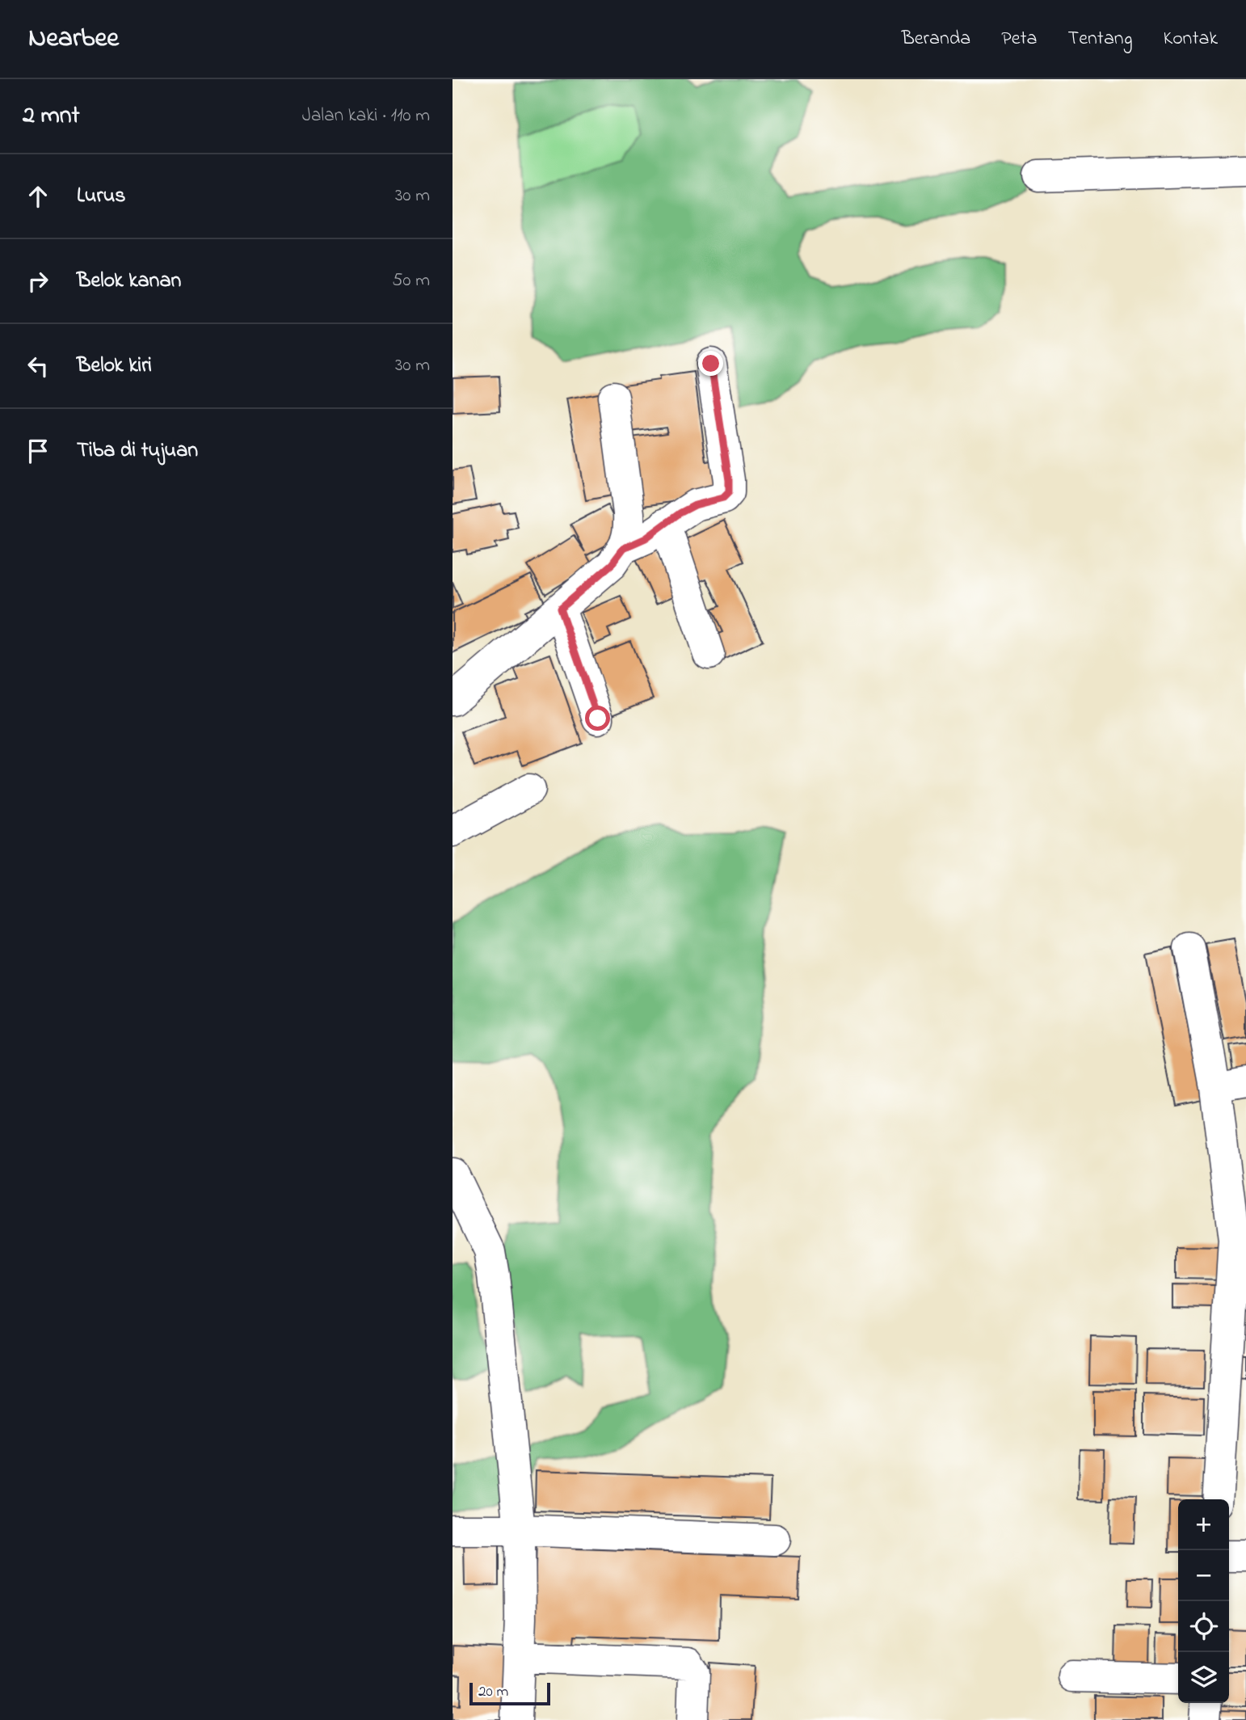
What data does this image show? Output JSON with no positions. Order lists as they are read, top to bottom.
{
  "scale_bar": "20 m",
  "page": {
    "header": "Nearbee",
    "nav": [
      "Beranda",
      "Peta",
      "Tentang",
      "Kontak"
    ],
    "heading": ["2 mnt", "Jalan kaki · 110 m"],
    "list": [
      ["Lurus", "30 m"],
      ["Belok kanan", "50 m"],
      ["Belok kiri", "30 m"],
      "Tiba di tujuan"
    ],
    "map_buttons": ["+", "−"],
    "scale": "20 m"
  }
}
